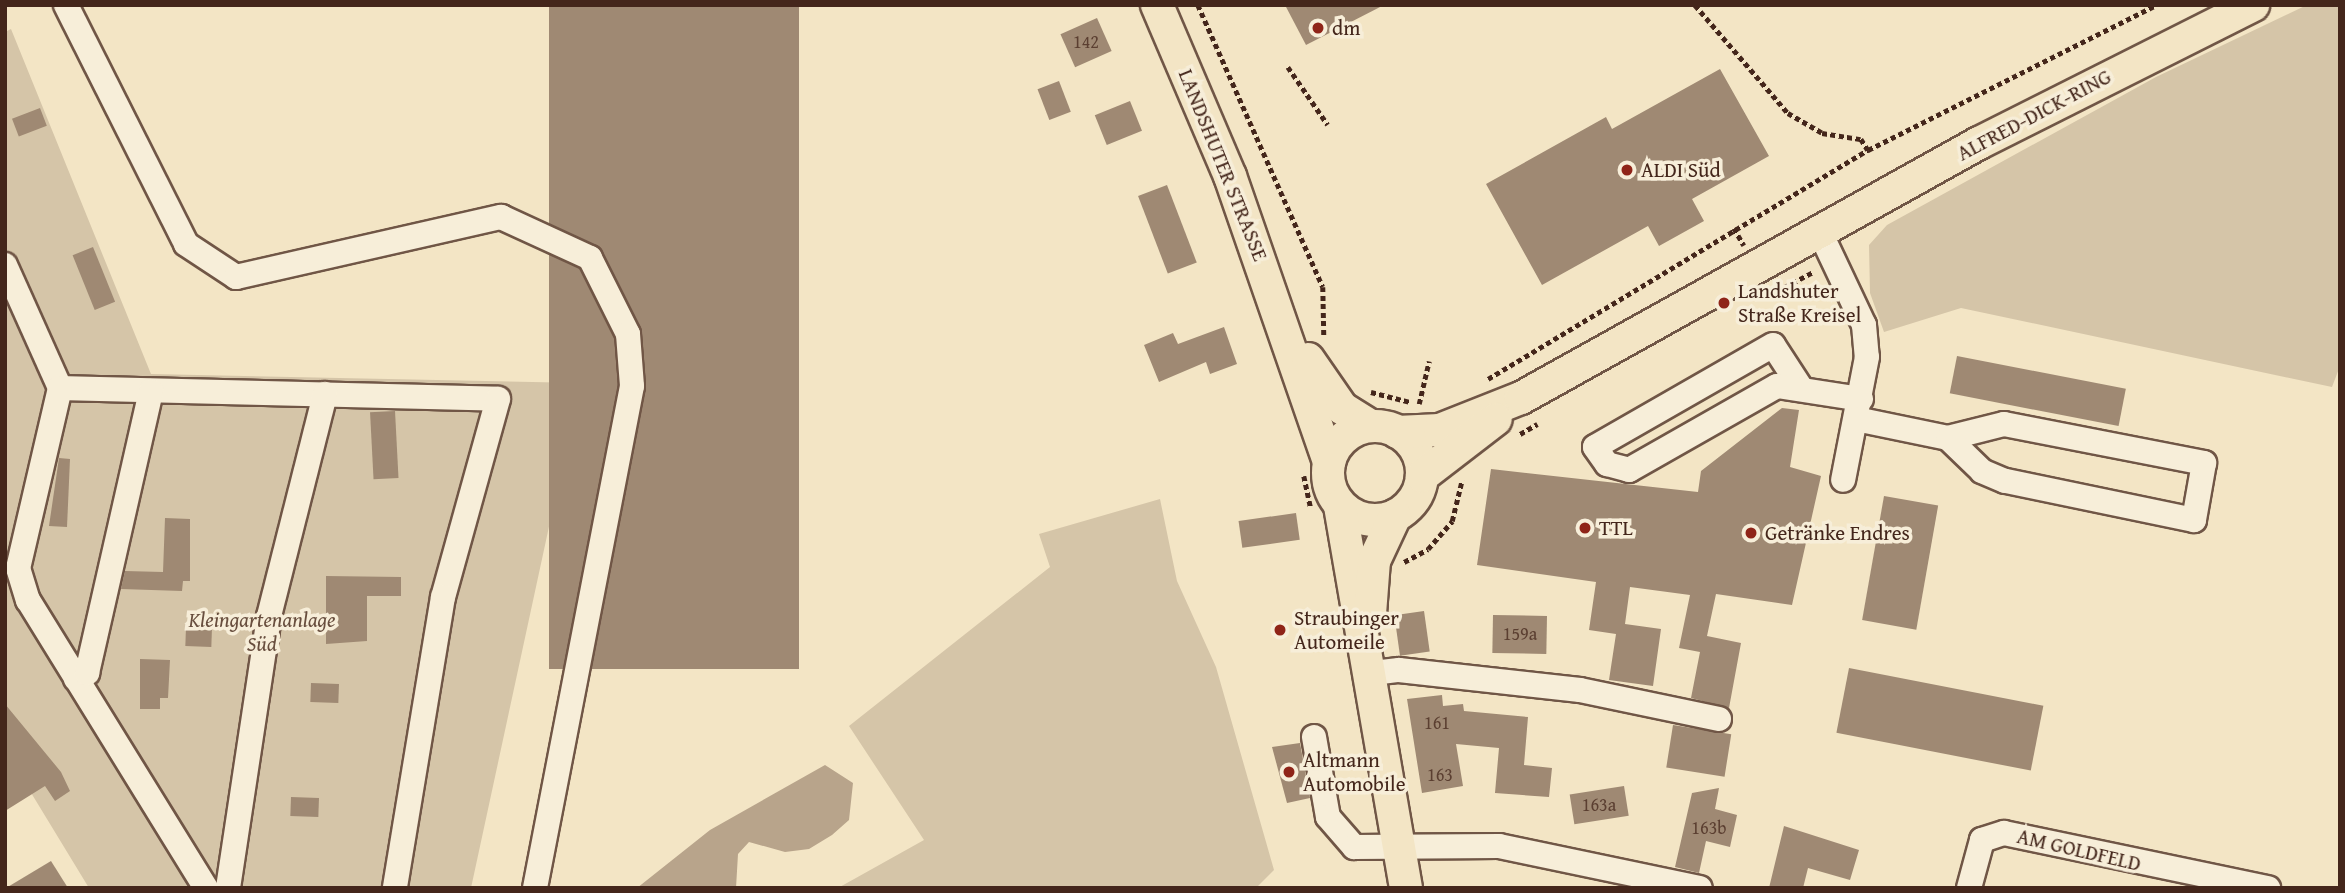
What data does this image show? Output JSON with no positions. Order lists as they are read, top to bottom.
{
  "streets": {
    "main road": ["ALFRED-DICK-RING", "LANDSHUTER STRASSE"],
    "street": ["AM GOLDFELD"]
  },
  "crossings": [
    ["ALFRED-DICK-RING", "LANDSHUTER STRASSE"]
  ],
  "parks": ["Kleingartenanlage Süd"],
  "places": [
    "dm",
    "ALDI Süd",
    "Landshuter Straße Kreisel",
    "TTL",
    "Getränke Endres",
    "Straubinger Automeile",
    "Altmann Automobile"
  ],
  "house_numbers": [
    "142",
    "159a",
    "161",
    "163",
    "163a",
    "163b"
  ]
}
